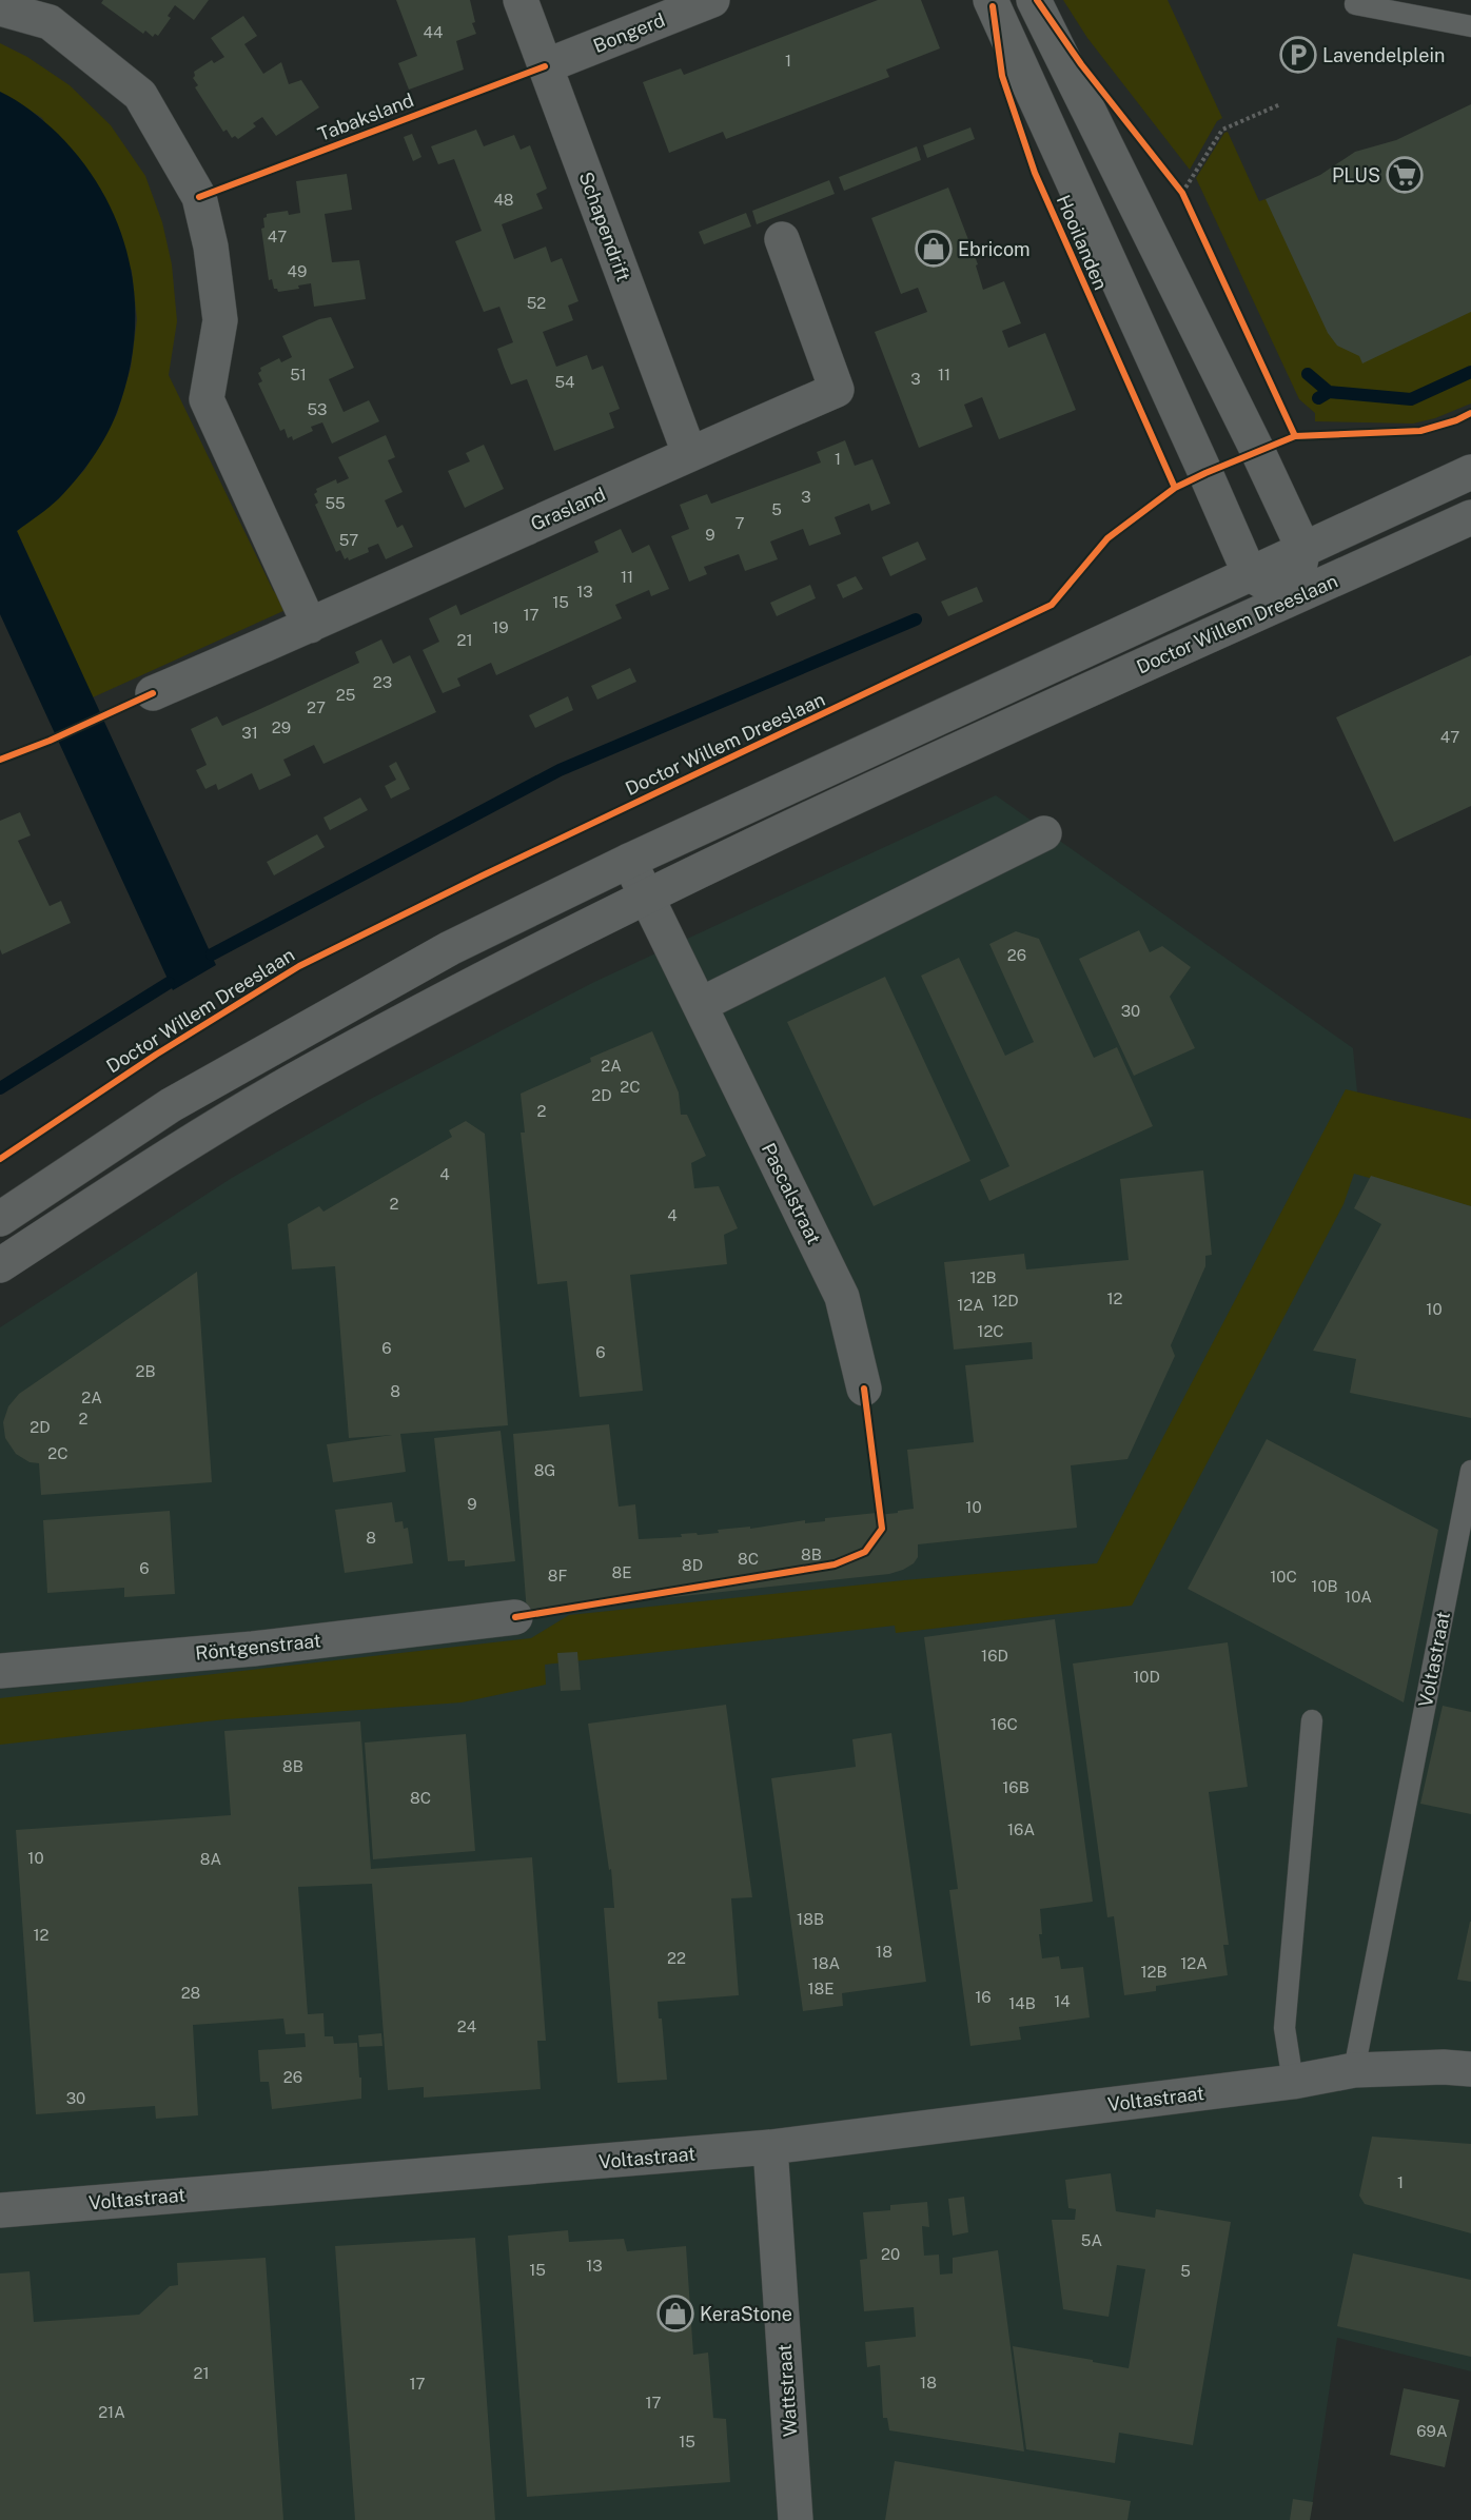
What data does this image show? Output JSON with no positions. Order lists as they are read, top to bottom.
{
  "streets": {
    "street": [
      "Bongerd",
      "Schapendrift",
      "Hooilanden",
      "Grasland",
      "Doctor Willem Dreeslaan",
      "Pascalstraat",
      "Röntgenstraat",
      "Voltastraat",
      "Wattstraat"
    ],
    "cycle path": ["Tabaksland"]
  },
  "crossings": [
    ["Bongerd", "Schapendrift"],
    ["Schapendrift", "Grasland"],
    ["Hooilanden", "Doctor Willem Dreeslaan"],
    ["Doctor Willem Dreeslaan", "Pascalstraat"],
    ["Voltastraat", "Wattstraat"]
  ],
  "places": {
    "parking": ["Lavendelplein"],
    "supermarket": ["PLUS"],
    "shop": ["Ebricom", "KeraStone"]
  },
  "house_numbers": [
    "44",
    "1",
    "48",
    "47",
    "49",
    "52",
    "51",
    "11",
    "3",
    "54",
    "53",
    "1",
    "3",
    "55",
    "5",
    "7",
    "9",
    "57",
    "11",
    "13",
    "15",
    "17",
    "19",
    "21",
    "23",
    "25",
    "27",
    "29",
    "31",
    "47",
    "26",
    "30",
    "2A",
    "2C",
    "2D",
    "2",
    "4",
    "2",
    "4",
    "12B",
    "12",
    "12D",
    "12A",
    "10",
    "12C",
    "6",
    "6",
    "2B",
    "8",
    "2A",
    "2",
    "2D",
    "2C",
    "8G",
    "9",
    "10",
    "8",
    "8B",
    "8C",
    "8D",
    "6",
    "8E",
    "8F",
    "10C",
    "10B",
    "10A",
    "16D",
    "10D",
    "16C",
    "8B",
    "16B",
    "8C",
    "16A",
    "10",
    "8A",
    "18B",
    "12",
    "18",
    "22",
    "18A",
    "12A",
    "12B",
    "18E",
    "28",
    "16",
    "14",
    "14B",
    "24",
    "26",
    "30",
    "1",
    "5A",
    "20",
    "13",
    "15",
    "5",
    "21",
    "18",
    "17",
    "17",
    "21A",
    "69A",
    "15"
  ]
}
